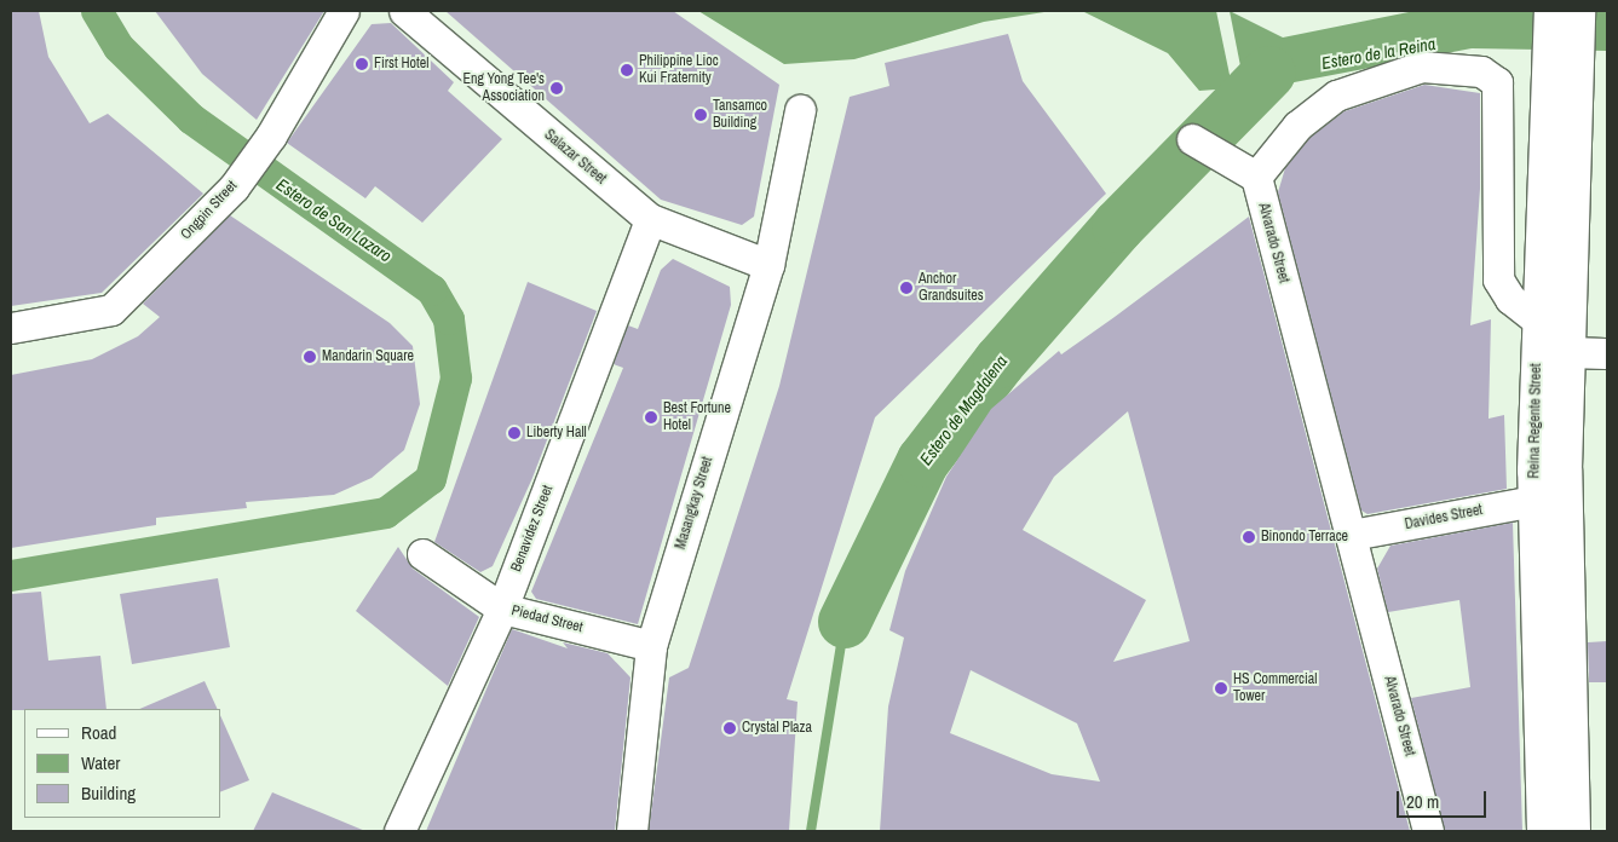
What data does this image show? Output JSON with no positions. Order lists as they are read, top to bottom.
{
  "streets": {
    "main road": ["Reina Regente Street"],
    "street": [
      "Salazar Street",
      "Ongpin Street",
      "Alvarado Street",
      "Masangkay Street",
      "Davides Street",
      "Benavidez Street",
      "Piedad Street"
    ]
  },
  "crossings": [
    ["Salazar Street", "Masangkay Street"],
    ["Salazar Street", "Benavidez Street"],
    ["Alvarado Street", "Davides Street"],
    ["Reina Regente Street", "Davides Street"],
    ["Masangkay Street", "Piedad Street"],
    ["Benavidez Street", "Piedad Street"]
  ],
  "water": ["Estero de la Reina", "Estero de San Lazaro", "Estero de Magdalena"],
  "places": [
    "First Hotel",
    "Philippine Lioc Kui Fraternity",
    "Eng Yong Tee's Association",
    "Tansamco Building",
    "Anchor Grandsuites",
    "Mandarin Square",
    "Best Fortune Hotel",
    "Liberty Hall",
    "Binondo Terrace",
    "HS Commercial Tower",
    "Crystal Plaza"
  ],
  "legend": ["Road", "Water", "Building"],
  "scale_bar": "20 m"
}
